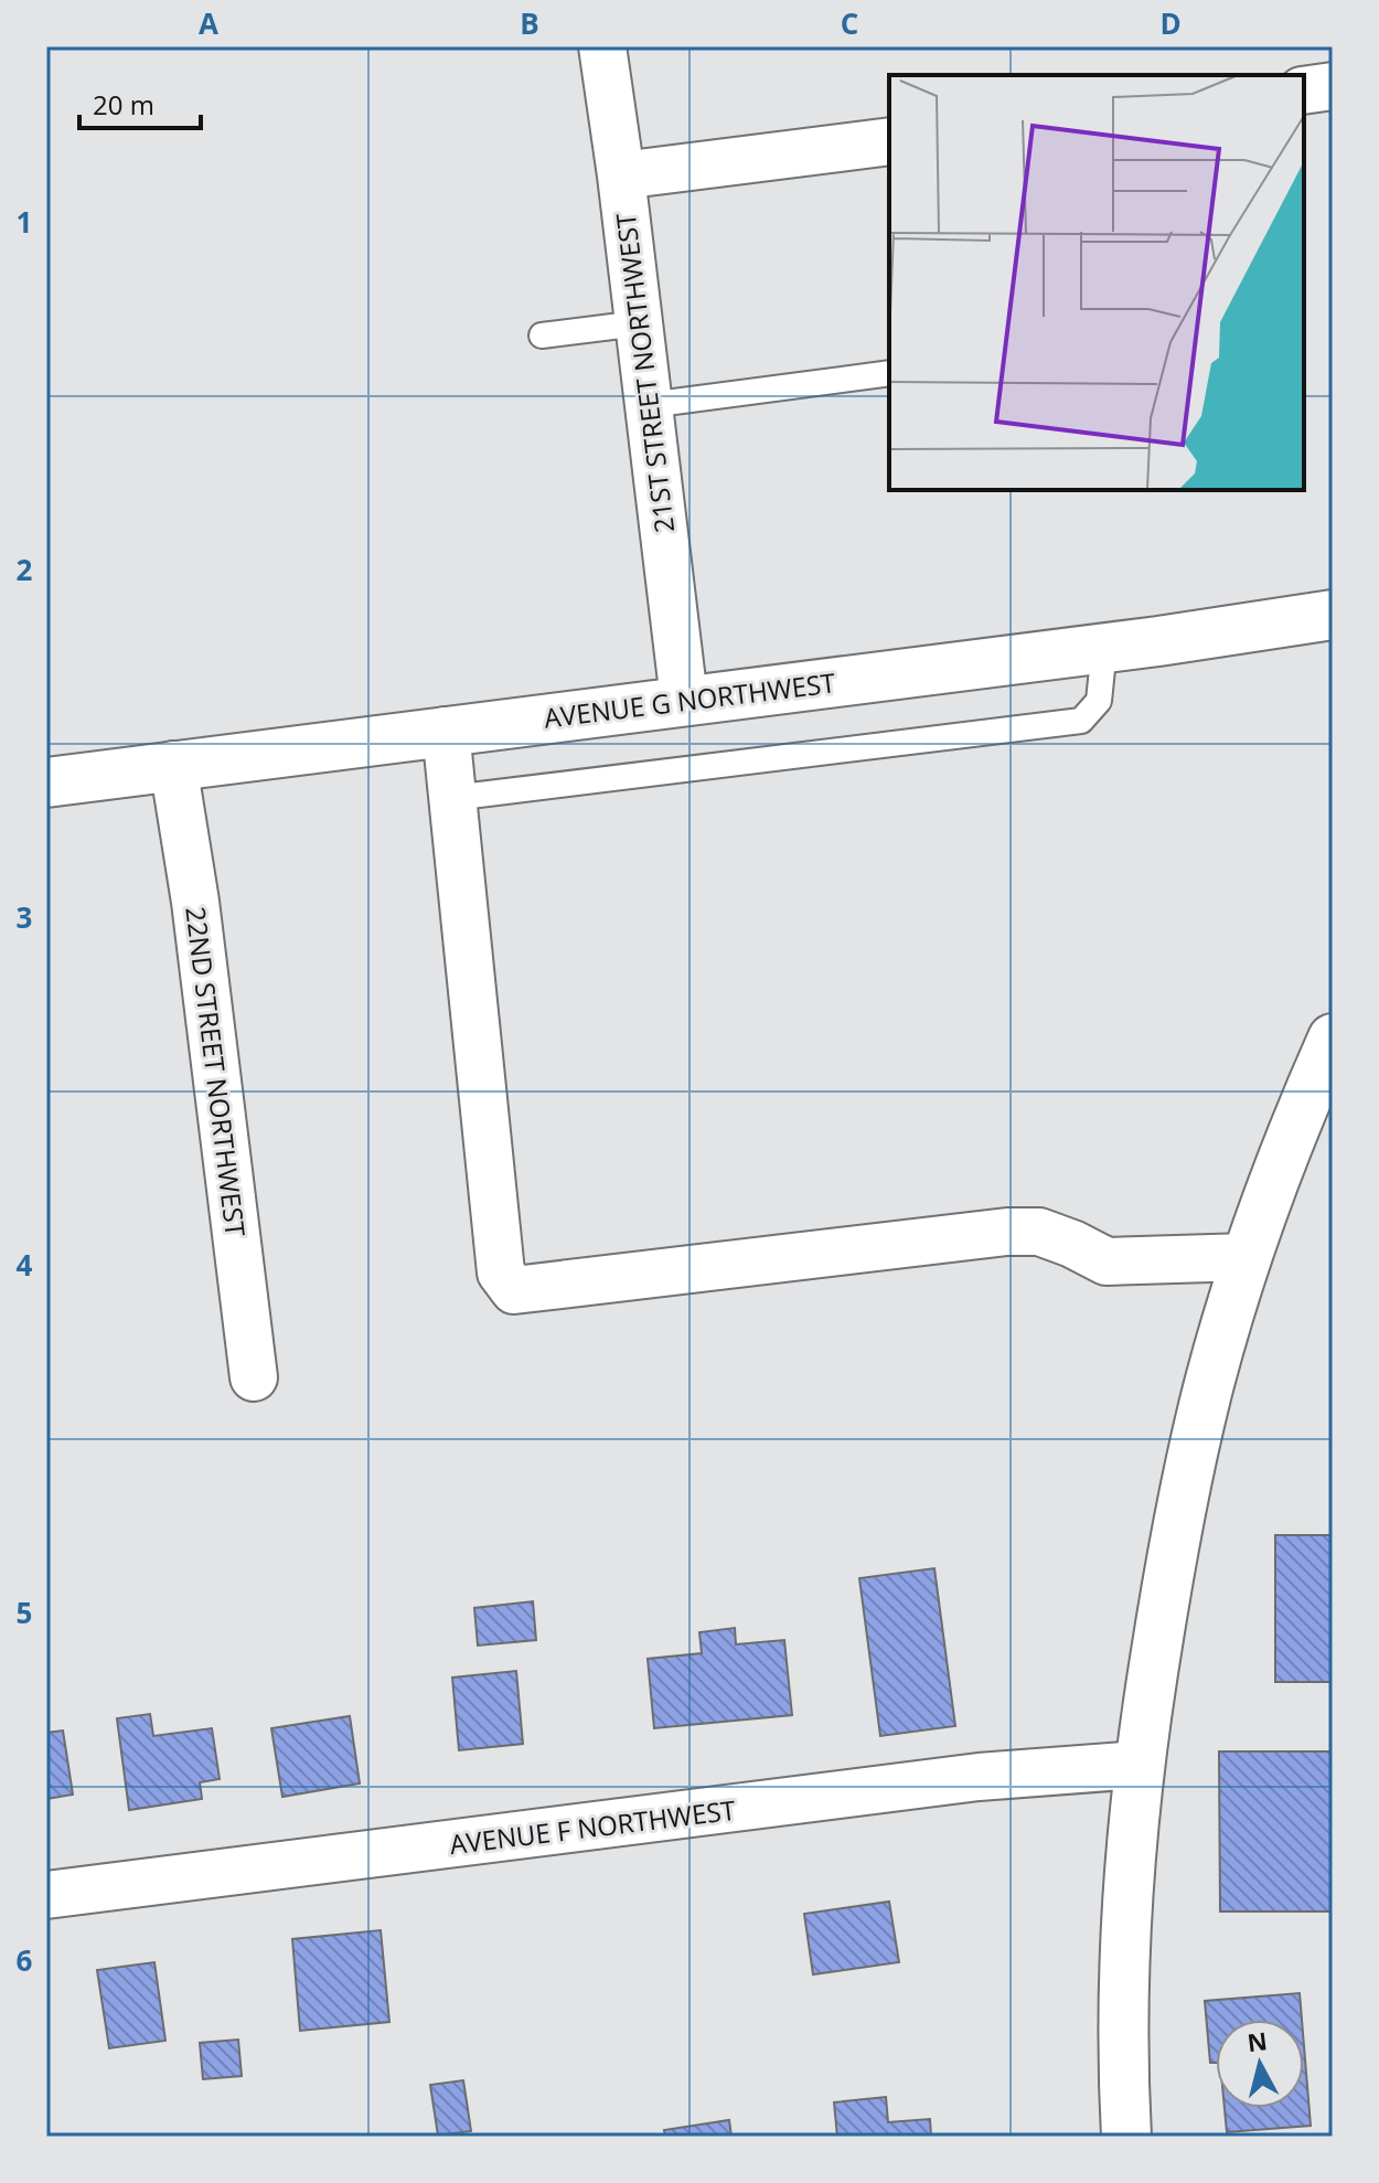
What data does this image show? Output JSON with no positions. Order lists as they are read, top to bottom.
{
  "streets": {
    "main road": ["AVENUE G NORTHWEST"],
    "street": ["21ST STREET NORTHWEST", "22ND STREET NORTHWEST", "AVENUE F NORTHWEST"]
  },
  "crossings": [
    ["21ST STREET NORTHWEST", "AVENUE G NORTHWEST"],
    ["AVENUE G NORTHWEST", "22ND STREET NORTHWEST"]
  ],
  "scale_bar": "20 m",
  "north": "top",
  "grid": {
    "columns": [
      "A",
      "B",
      "C",
      "D"
    ],
    "rows": [
      "1",
      "2",
      "3",
      "4",
      "5",
      "6"
    ]
  }
}
